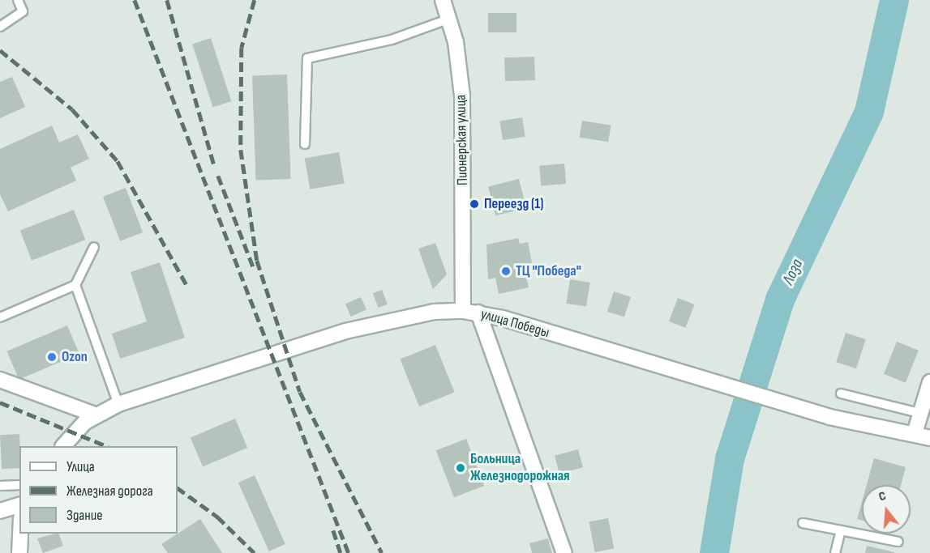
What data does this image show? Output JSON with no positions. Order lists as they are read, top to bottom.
{
  "streets": {
    "main road": ["Пионерская улица", "улица Победы"]
  },
  "crossings": [
    ["Пионерская улица", "улица Победы"]
  ],
  "water": ["Лоза"],
  "places": [
    "Переезд (1)",
    "ТЦ \"Победа\"",
    "Ozon",
    "Больница Железнодорожная"
  ],
  "legend": ["Улица", "Железная дорога", "Здание"],
  "north": "top"
}
